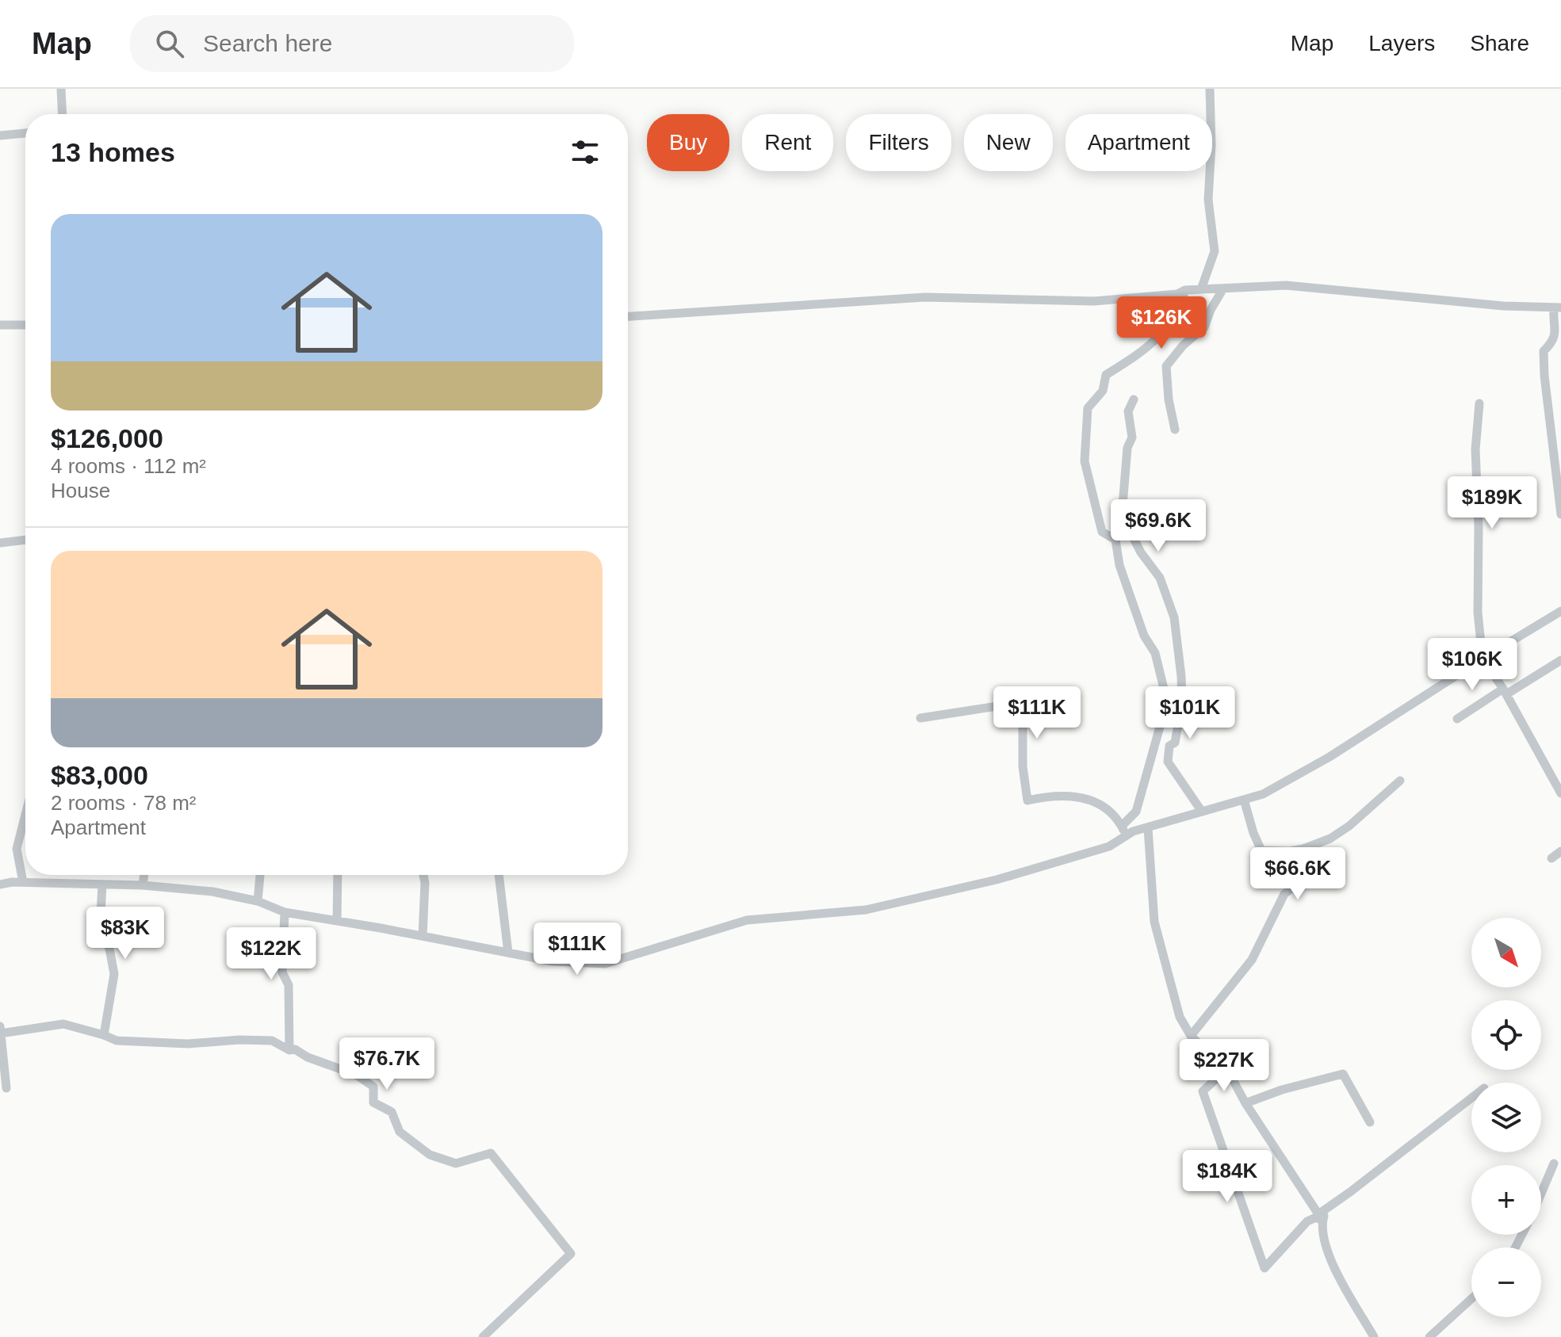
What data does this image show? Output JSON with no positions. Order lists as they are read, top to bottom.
{
  "north": "bottom right",
  "page": {
    "header": "Map",
    "search": "Search here",
    "nav": ["Map", "Layers", "Share"],
    "chip": [
      "Buy",
      "Rent",
      "Filters",
      "New",
      "Apartment"
    ],
    "heading": "13 homes",
    "list": [
      {
        "name": "$126,000",
        "note": "4 rooms · 112 m² · House"
      },
      {
        "name": "$83,000",
        "note": "2 rooms · 78 m² · Apartment"
      }
    ],
    "price": [
      "$126K",
      "$189K",
      "$69.6K",
      "$106K",
      "$111K",
      "$101K",
      "$66.6K",
      "$83K",
      "$111K",
      "$122K",
      "$76.7K",
      "$227K",
      "$184K"
    ],
    "map_buttons": ["+", "−"]
  }
}
